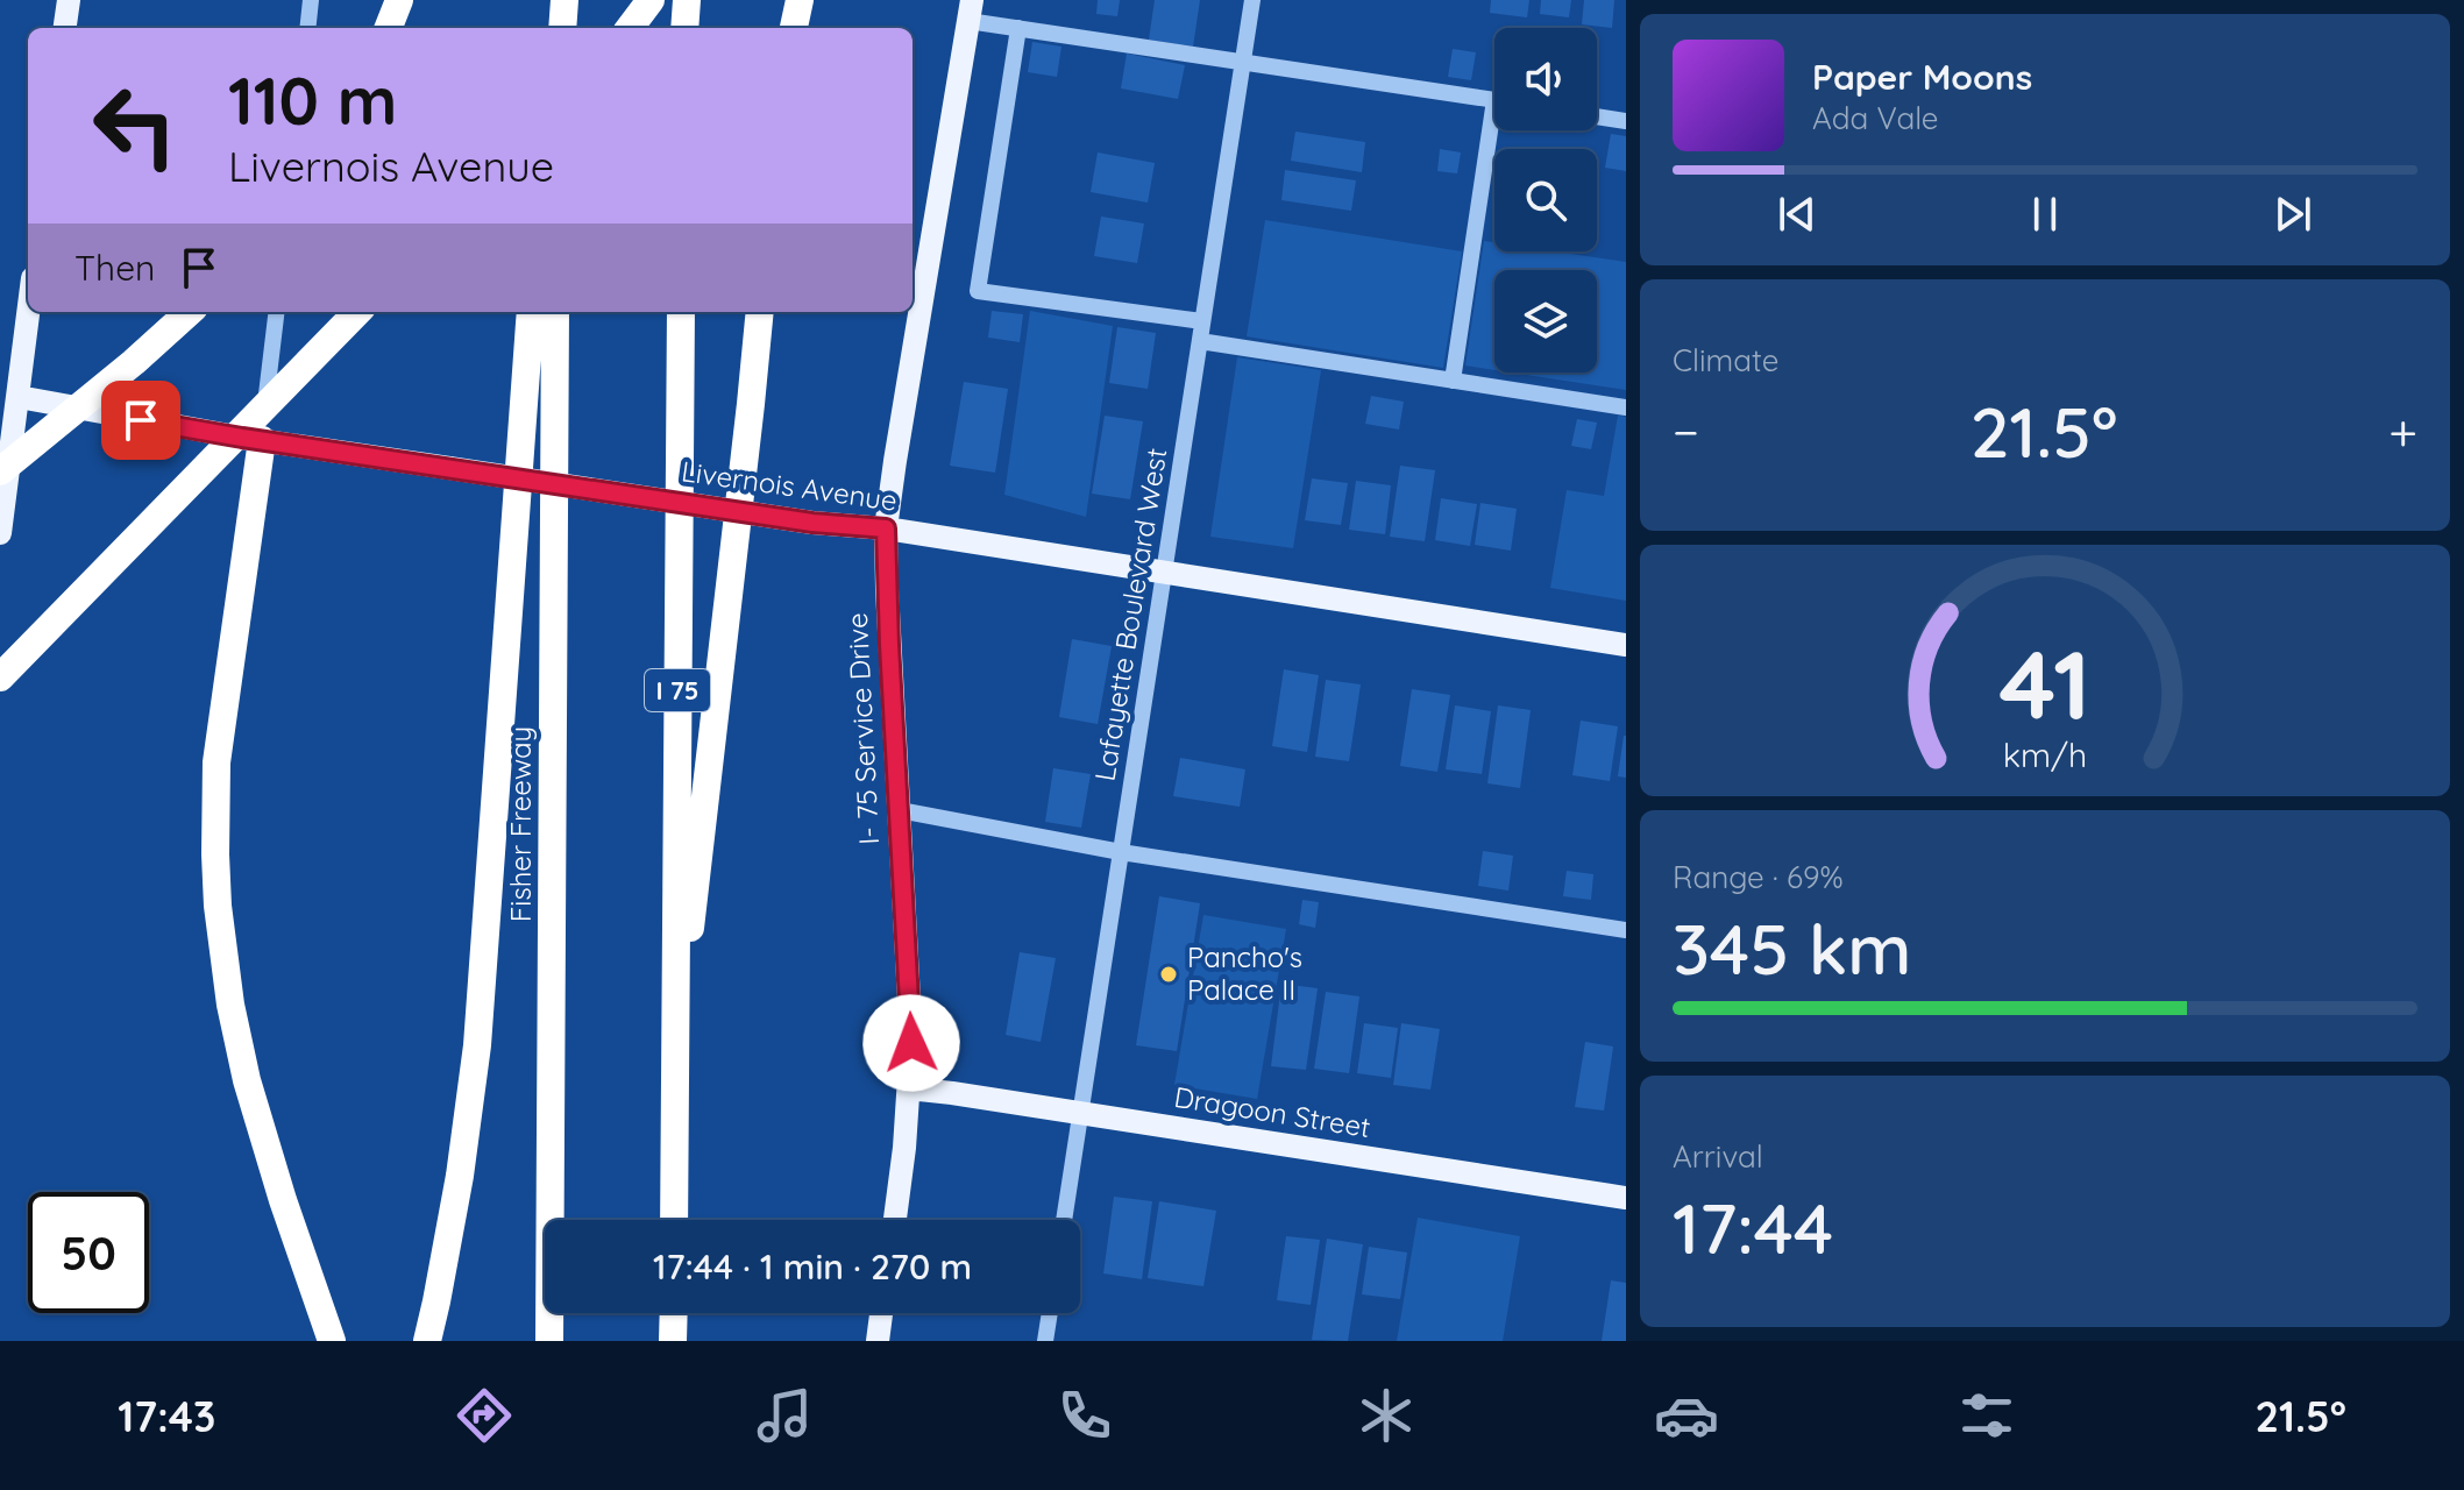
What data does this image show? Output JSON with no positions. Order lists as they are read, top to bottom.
{
  "streets": {
    "highway": ["I 75", "Fisher Freeway"],
    "main road": ["Livernois Avenue", "I- 75 Service Drive", "Dragoon Street"],
    "street": ["Lafayette Boulevard West"]
  },
  "crossings": [
    ["Livernois Avenue", "Lafayette Boulevard West"],
    ["Livernois Avenue", "I- 75 Service Drive"],
    ["Lafayette Boulevard West", "Dragoon Street"],
    ["I- 75 Service Drive", "Dragoon Street"]
  ],
  "places": ["Pancho's Palace II"],
  "page": {
    "turn": ["110 m", "Livernois Avenue"],
    "song": ["Paper Moons", "Ada Vale"],
    "then": "Then",
    "tile": [
      "Climate",
      ["Range · 69%", "345 km"],
      ["Arrival", "17:44"]
    ],
    "heat": ["−", "21.5°", "+"],
    "limit": "50",
    "trip": "17:44 · 1 min · 270 m",
    "tabs": ["17:43", "21.5°"],
    "gauge": ["41", "km/h"]
  }
}
